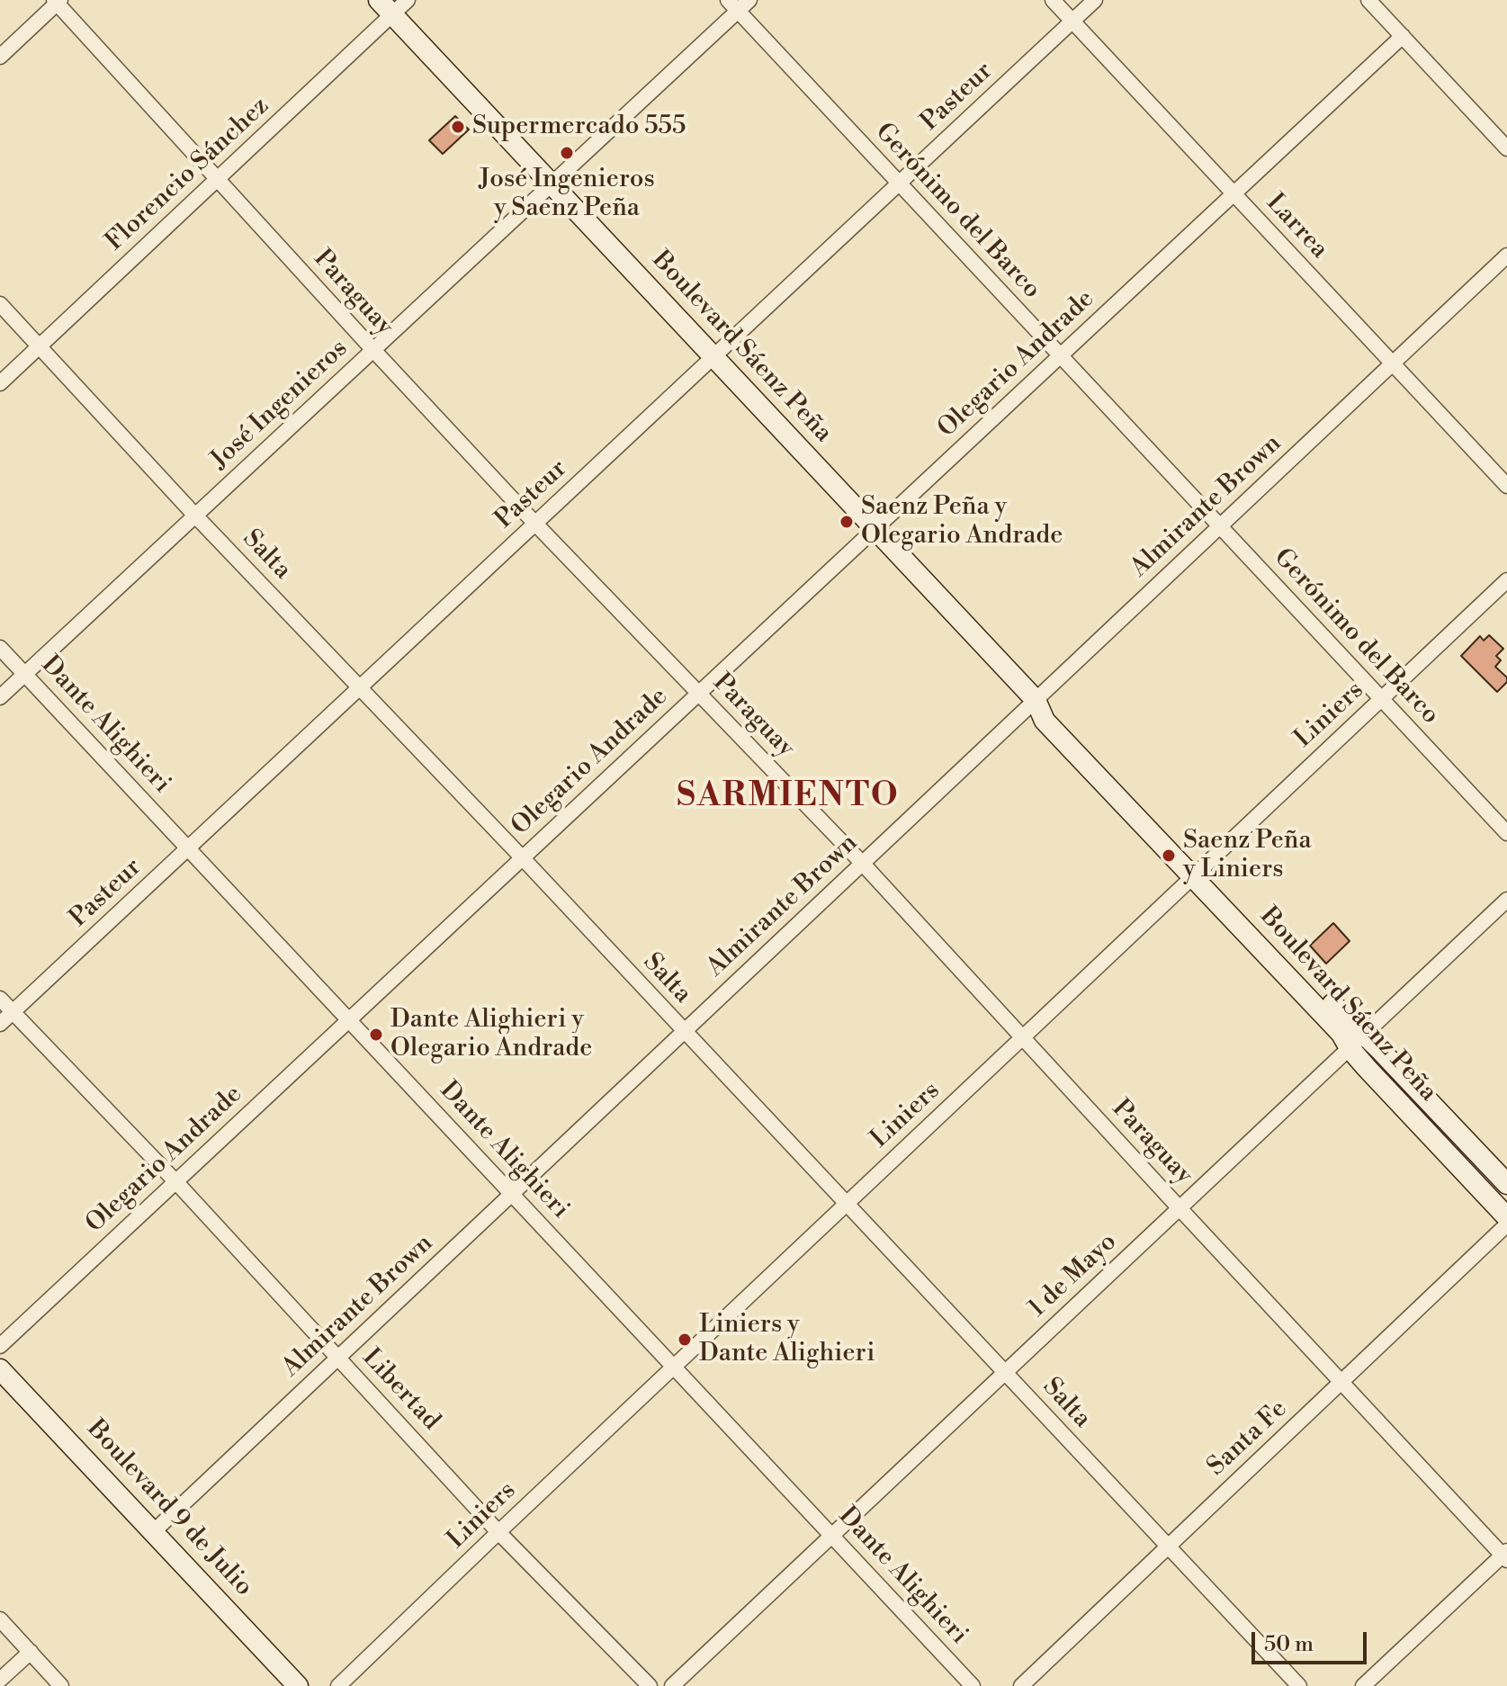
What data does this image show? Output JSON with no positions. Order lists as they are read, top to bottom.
{
  "streets": {
    "main road": ["Boulevard Sáenz Peña", "Boulevard 9 de Julio"],
    "street": [
      "Pasteur",
      "Florencio Sánchez",
      "Gerónimo del Barco",
      "Larrea",
      "Paraguay",
      "Olegario Andrade",
      "José Ingenieros",
      "Almirante Brown",
      "Salta",
      "Liniers",
      "Dante Alighieri",
      "1 de Mayo",
      "Libertad",
      "Santa Fe"
    ]
  },
  "crossings": [
    ["Pasteur", "Gerónimo del Barco"],
    ["Pasteur", "Larrea"],
    ["Pasteur", "Paraguay"],
    ["Pasteur", "Boulevard Sáenz Peña"],
    ["Pasteur", "Salta"],
    ["Pasteur", "Dante Alighieri"],
    ["Pasteur", "Libertad"],
    ["Florencio Sánchez", "Paraguay"],
    ["Florencio Sánchez", "Boulevard Sáenz Peña"],
    ["Florencio Sánchez", "Salta"],
    ["Gerónimo del Barco", "Olegario Andrade"],
    ["Gerónimo del Barco", "José Ingenieros"],
    ["Gerónimo del Barco", "Almirante Brown"],
    ["Gerónimo del Barco", "Liniers"],
    ["Larrea", "Olegario Andrade"],
    ["Larrea", "Almirante Brown"],
    ["Paraguay", "Olegario Andrade"],
    ["Paraguay", "José Ingenieros"],
    ["Paraguay", "Almirante Brown"],
    ["Paraguay", "Liniers"],
    ["Paraguay", "1 de Mayo"],
    ["Paraguay", "Santa Fe"],
    ["Boulevard Sáenz Peña", "Olegario Andrade"],
    ["Boulevard Sáenz Peña", "José Ingenieros"],
    ["Boulevard Sáenz Peña", "Almirante Brown"],
    ["Boulevard Sáenz Peña", "Liniers"],
    ["Boulevard Sáenz Peña", "1 de Mayo"],
    ["Olegario Andrade", "Salta"],
    ["Olegario Andrade", "Dante Alighieri"],
    ["Olegario Andrade", "Libertad"],
    ["José Ingenieros", "Salta"],
    ["José Ingenieros", "Dante Alighieri"],
    ["Almirante Brown", "Salta"],
    ["Almirante Brown", "Dante Alighieri"],
    ["Almirante Brown", "Libertad"],
    ["Almirante Brown", "Boulevard 9 de Julio"],
    ["Salta", "Liniers"],
    ["Salta", "1 de Mayo"],
    ["Salta", "Santa Fe"],
    ["Liniers", "Dante Alighieri"],
    ["Liniers", "Libertad"],
    ["Dante Alighieri", "1 de Mayo"]
  ],
  "districts": ["SARMIENTO"],
  "places": [
    "Supermercado 555",
    "José Ingenieros y Saenz Peña",
    "Saenz Peña y Olegario Andrade",
    "Saenz Peña y Liniers",
    "Dante Alighieri y Olegario Andrade",
    "Liniers y Dante Alighieri"
  ],
  "scale_bar": "50 m"
}
